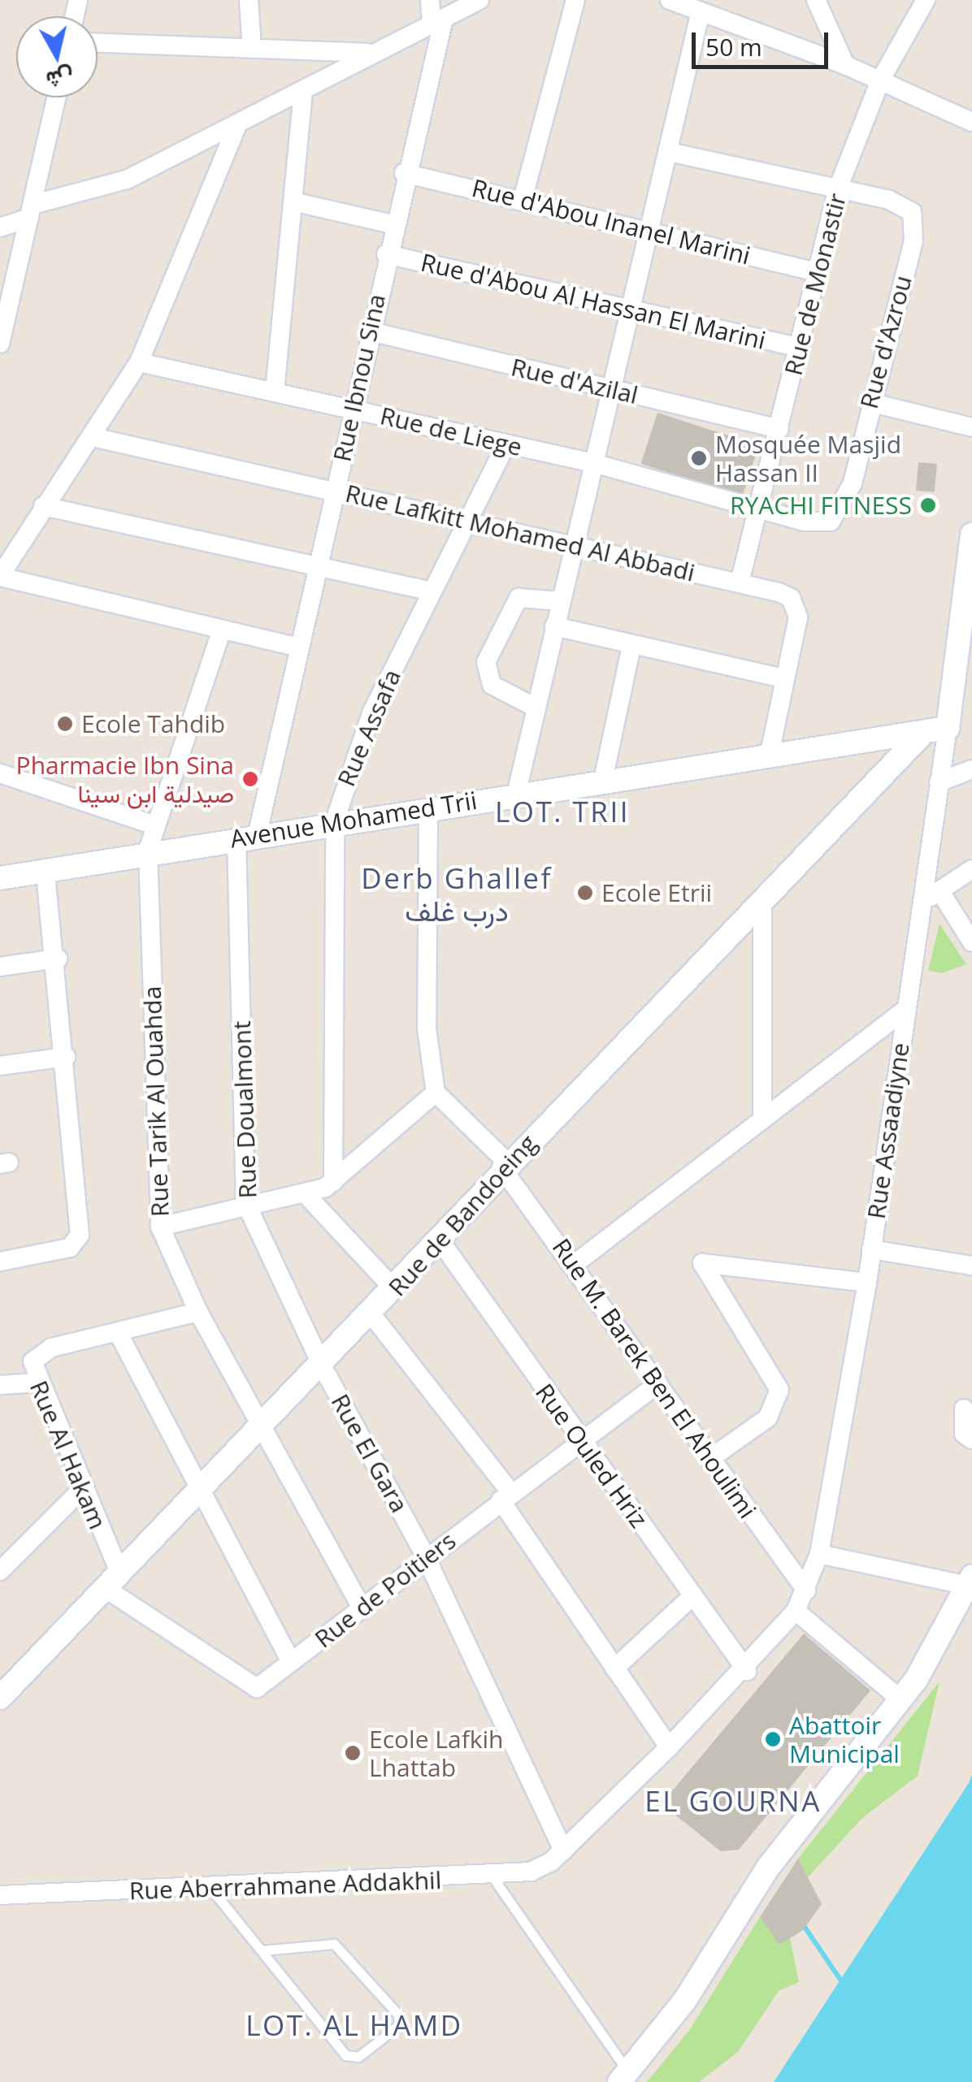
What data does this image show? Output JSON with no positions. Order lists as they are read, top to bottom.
{
  "streets": {
    "street": [
      "Rue d'Abou Inanel Marini",
      "Rue de Monastir",
      "Rue d'Abou Al Hassan El Marini",
      "Rue d'Azrou",
      "Rue Ibnou Sina",
      "Rue d'Azilal",
      "Rue de Liege",
      "Rue Lafkitt Mohamed Al Abbadi",
      "Rue Assafa",
      "Avenue Mohamed Trii",
      "Rue Tarik Al Ouahda",
      "Rue Doualmont",
      "Rue Assaadiyne",
      "Rue de Bandoeing",
      "Rue M. Barek Ben El Ahoulimi",
      "Rue El Gara",
      "Rue Al Hakam",
      "Rue Ouled Hriz",
      "Rue de Poitiers",
      "Rue Aberrahmane Addakhil"
    ]
  },
  "crossings": [
    ["Rue d'Abou Inanel Marini", "Rue de Monastir"],
    ["Rue d'Abou Inanel Marini", "Rue Ibnou Sina"],
    ["Rue de Monastir", "Rue d'Abou Al Hassan El Marini"],
    ["Rue de Monastir", "Rue d'Azrou"],
    ["Rue de Monastir", "Rue d'Azilal"],
    ["Rue de Monastir", "Rue de Liege"],
    ["Rue de Monastir", "Rue Lafkitt Mohamed Al Abbadi"],
    ["Rue d'Abou Al Hassan El Marini", "Rue Ibnou Sina"],
    ["Rue d'Azrou", "Rue de Liege"],
    ["Rue Ibnou Sina", "Rue d'Azilal"],
    ["Rue Ibnou Sina", "Rue de Liege"],
    ["Rue Ibnou Sina", "Rue Lafkitt Mohamed Al Abbadi"],
    ["Rue Ibnou Sina", "Avenue Mohamed Trii"],
    ["Rue Ibnou Sina", "Rue Doualmont"],
    ["Rue de Liege", "Rue Assafa"],
    ["Rue Lafkitt Mohamed Al Abbadi", "Rue Assafa"],
    ["Rue Lafkitt Mohamed Al Abbadi", "Avenue Mohamed Trii"],
    ["Rue Assafa", "Avenue Mohamed Trii"],
    ["Avenue Mohamed Trii", "Rue Tarik Al Ouahda"],
    ["Avenue Mohamed Trii", "Rue Doualmont"],
    ["Avenue Mohamed Trii", "Rue Assaadiyne"],
    ["Avenue Mohamed Trii", "Rue de Bandoeing"],
    ["Rue Tarik Al Ouahda", "Rue de Bandoeing"],
    ["Rue Tarik Al Ouahda", "Rue Al Hakam"],
    ["Rue Tarik Al Ouahda", "Rue de Poitiers"],
    ["Rue Doualmont", "Rue de Bandoeing"],
    ["Rue Doualmont", "Rue El Gara"],
    ["Rue Assaadiyne", "Rue M. Barek Ben El Ahoulimi"],
    ["Rue Assaadiyne", "Rue Ouled Hriz"],
    ["Rue Assaadiyne", "Rue Aberrahmane Addakhil"],
    ["Rue de Bandoeing", "Rue M. Barek Ben El Ahoulimi"],
    ["Rue de Bandoeing", "Rue El Gara"],
    ["Rue de Bandoeing", "Rue Al Hakam"],
    ["Rue de Bandoeing", "Rue Ouled Hriz"],
    ["Rue de Bandoeing", "Rue de Poitiers"],
    ["Rue M. Barek Ben El Ahoulimi", "Rue de Poitiers"],
    ["Rue El Gara", "Rue de Poitiers"],
    ["Rue El Gara", "Rue Aberrahmane Addakhil"],
    ["Rue Al Hakam", "Rue de Poitiers"],
    ["Rue Ouled Hriz", "Rue de Poitiers"]
  ],
  "districts": [
    "LOT. TRII",
    "Derb Ghallef درب غلف",
    "EL GOURNA",
    "LOT. AL HAMD"
  ],
  "places": [
    "Mosquée Masjid Hassan II",
    "RYACHI FITNESS",
    "Ecole Tahdib",
    "Pharmacie Ibn Sina صيدلية ابن سينا",
    "Ecole Etrii",
    "Abattoir Municipal",
    "Ecole Lafkih Lhattab"
  ],
  "scale_bar": "50 m",
  "north": "bottom"
}
